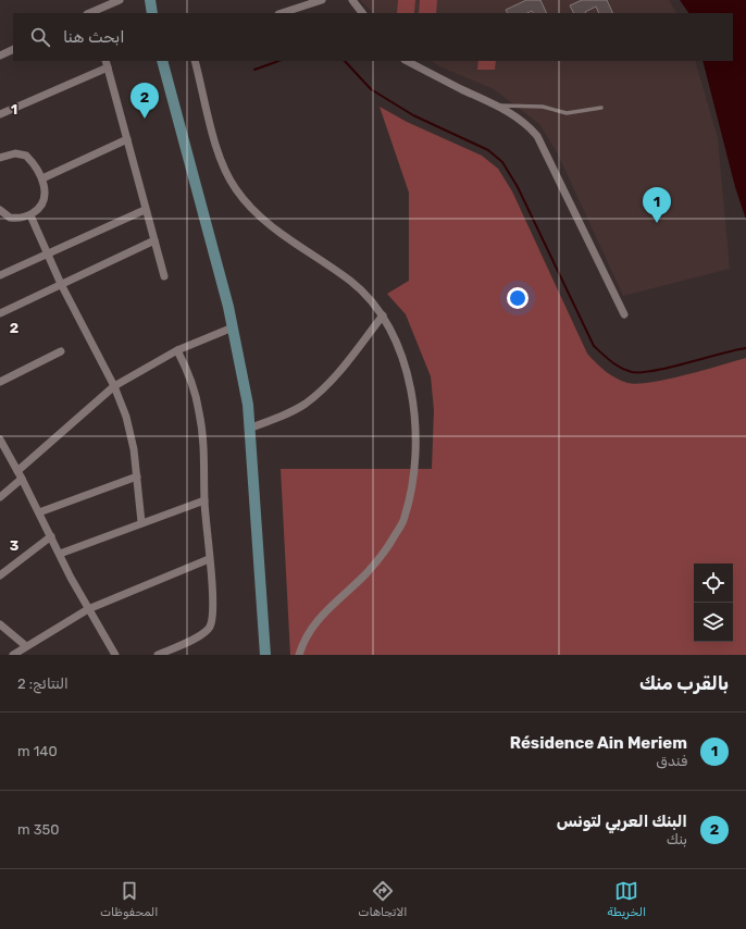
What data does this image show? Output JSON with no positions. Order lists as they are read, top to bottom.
{
  "page": {
    "search": "ابحث هنا",
    "pins": ["2", "1"],
    "heading": ["بالقرب منك", "النتائج: 2"],
    "list": [
      {
        "mark": "1",
        "name": "Résidence Ain Meriem",
        "note": "فندق",
        "value": "140 m"
      },
      {
        "mark": "2",
        "name": "البنك العربي لتونس",
        "note": "بنك",
        "value": "350 m"
      }
    ],
    "nav": ["الخريطة", "الاتجاهات", "المحفوظات"]
  },
  "grid": {
    "rows": ["1", "2", "3"]
  }
}
